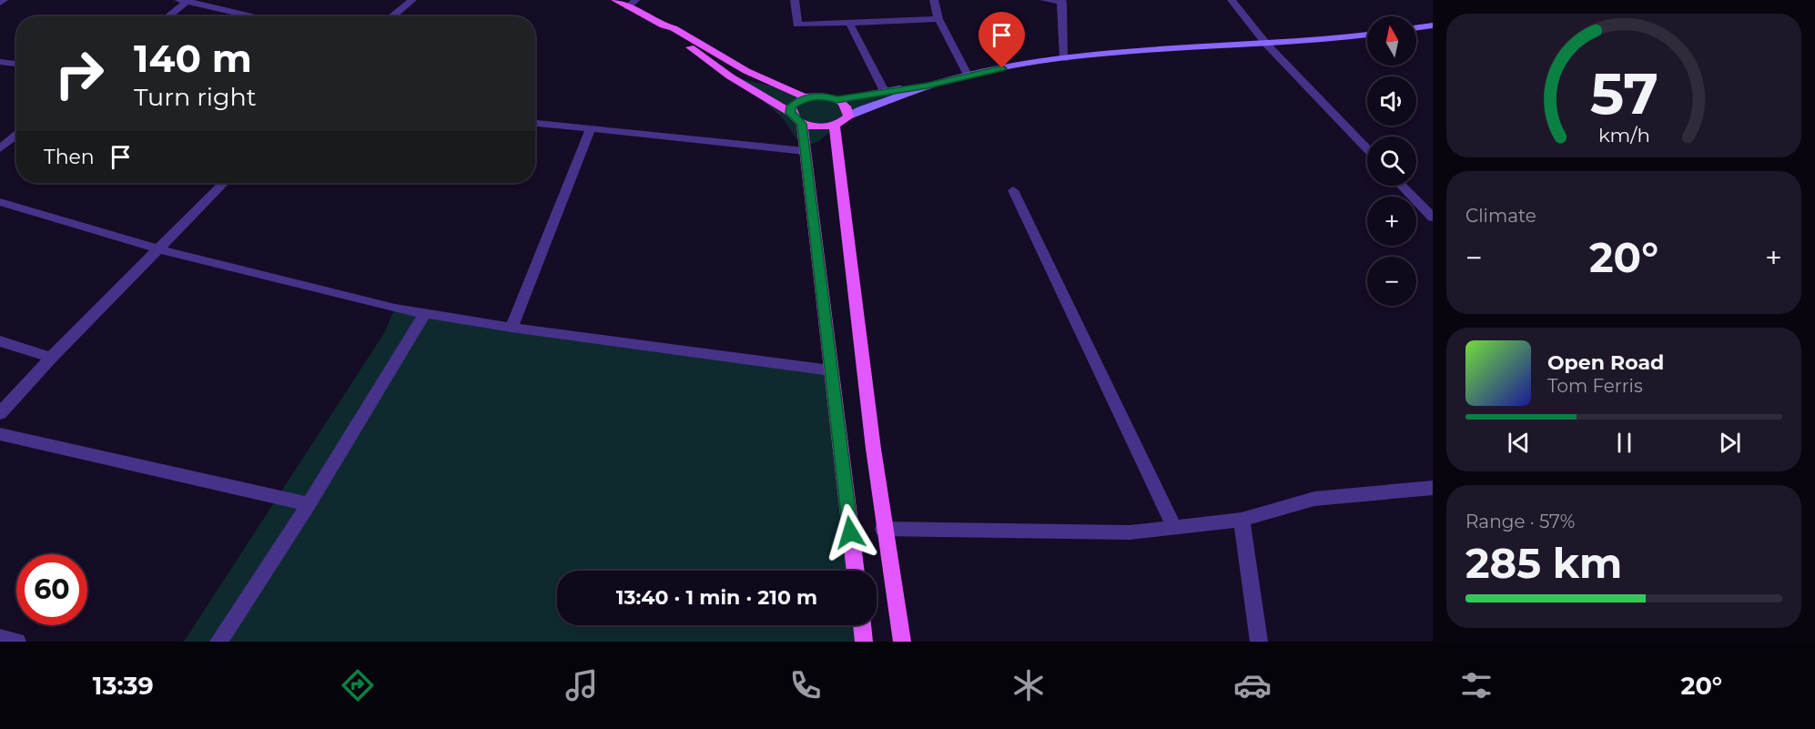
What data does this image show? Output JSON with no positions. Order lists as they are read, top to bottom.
{
  "north": "top",
  "page": {
    "map_buttons": ["+", "−"],
    "turn": ["140 m", "Turn right"],
    "then": "Then",
    "tile": [
      "Climate",
      ["Range · 57%", "285 km"]
    ],
    "heat": ["−", "20°", "+"],
    "song": ["Open Road", "Tom Ferris"],
    "limit": "60",
    "trip": "13:40 · 1 min · 210 m",
    "tabs": ["13:39", "20°"],
    "gauge": ["57", "km/h"]
  }
}
